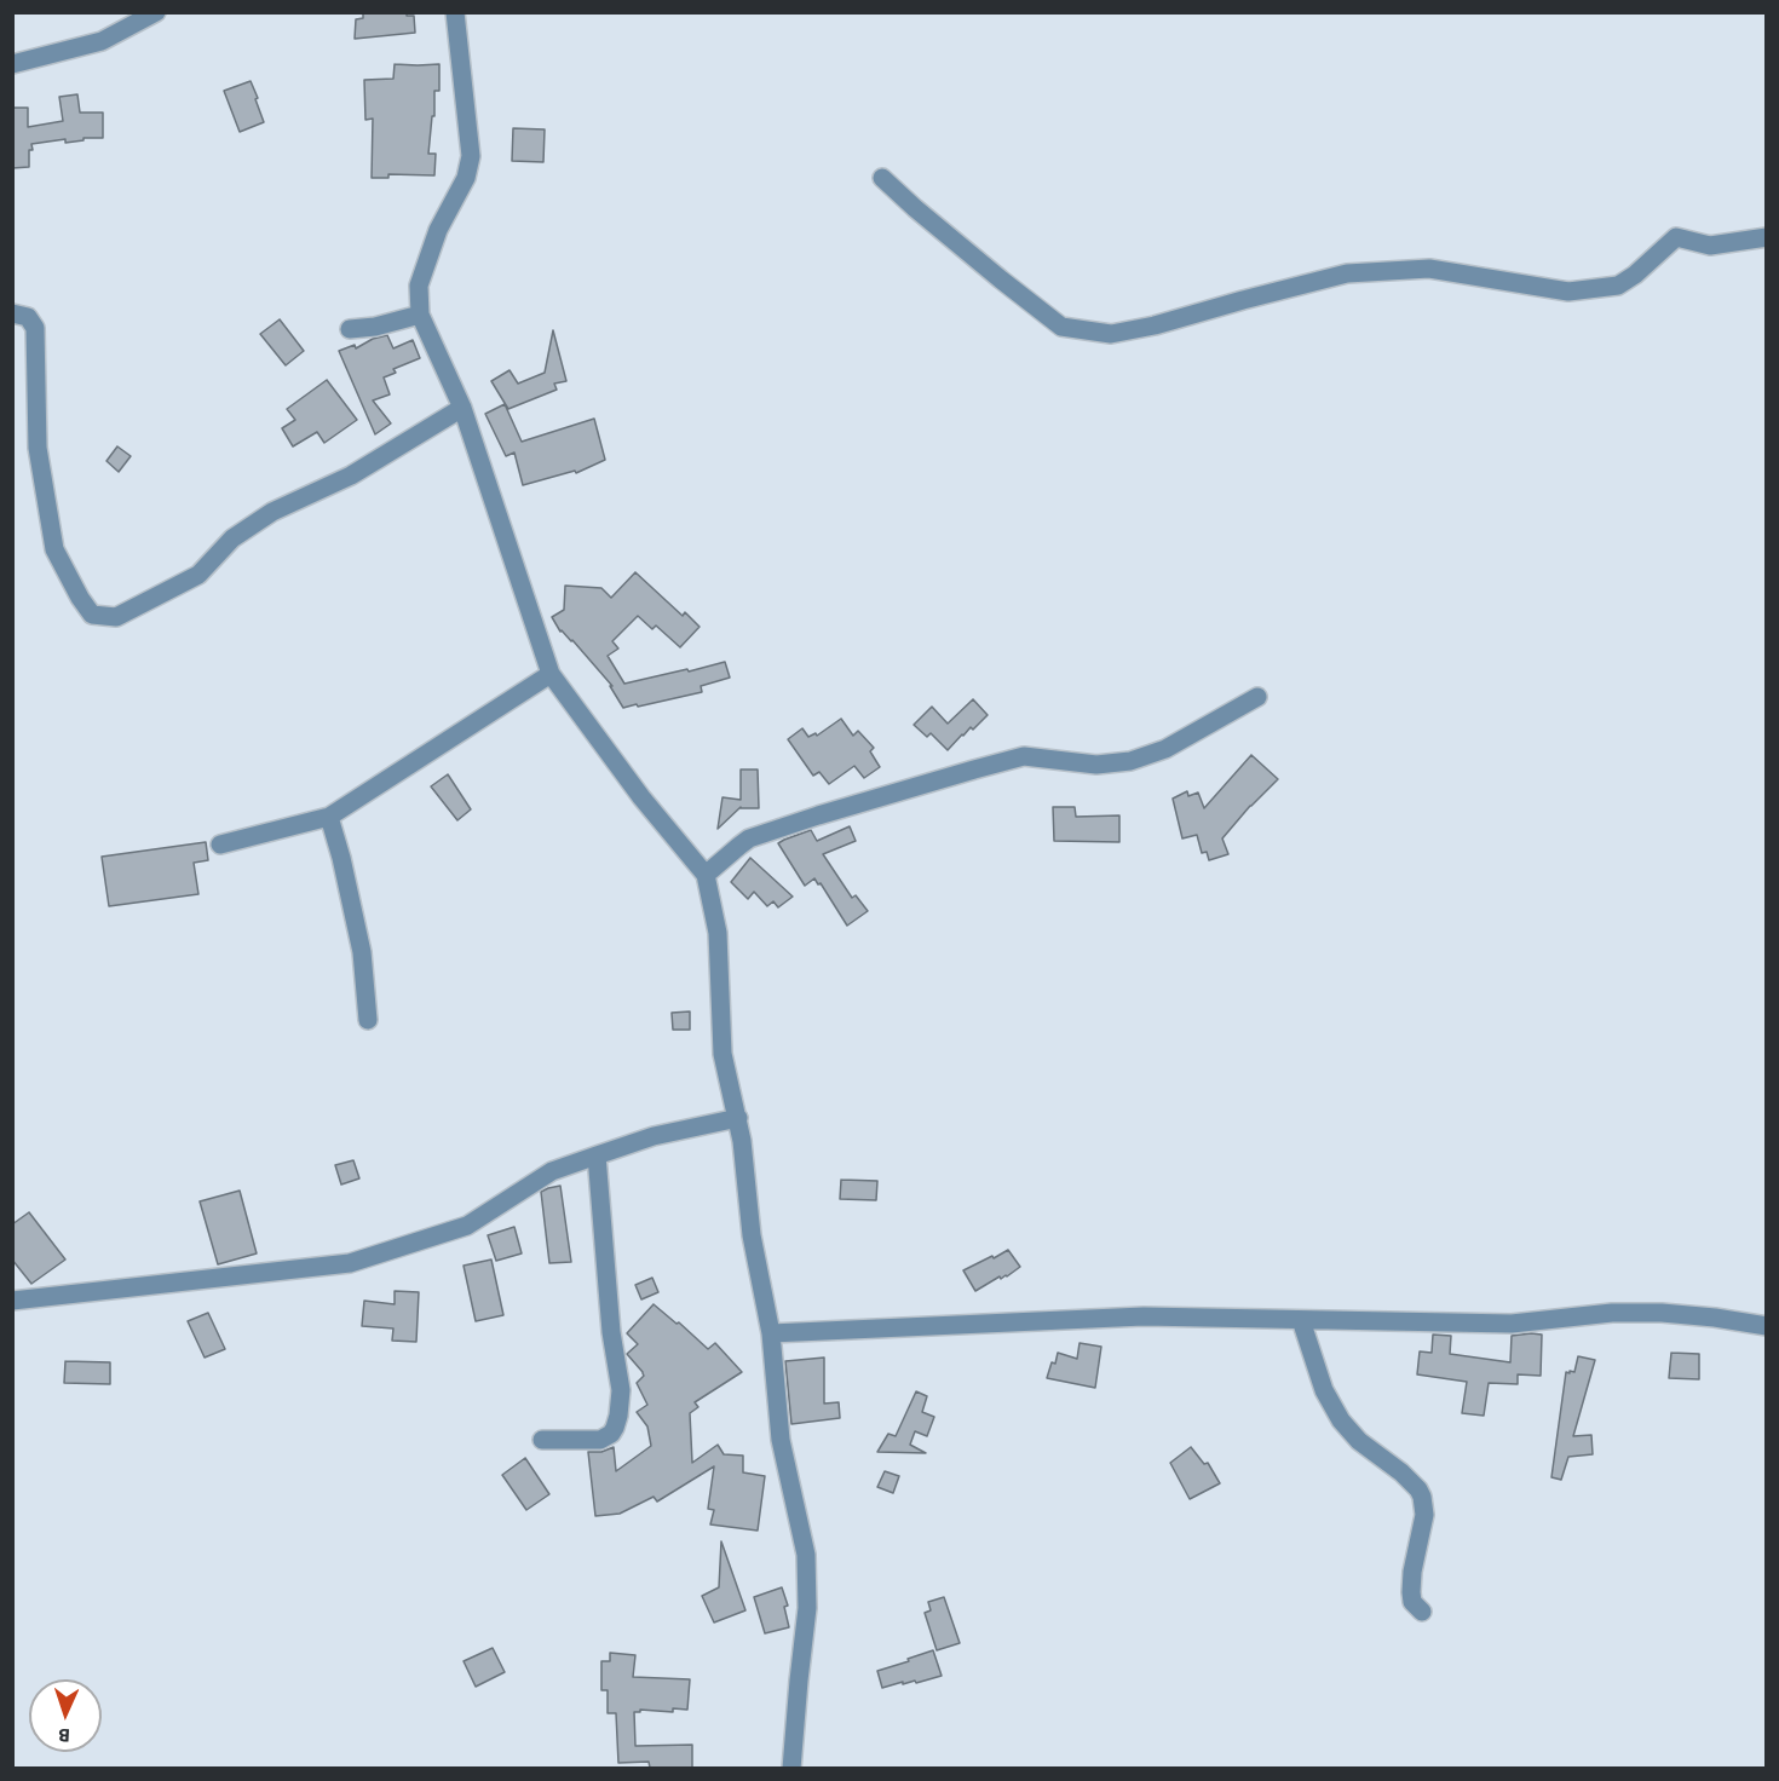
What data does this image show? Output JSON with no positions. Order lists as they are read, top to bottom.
{
  "north": "bottom"
}
